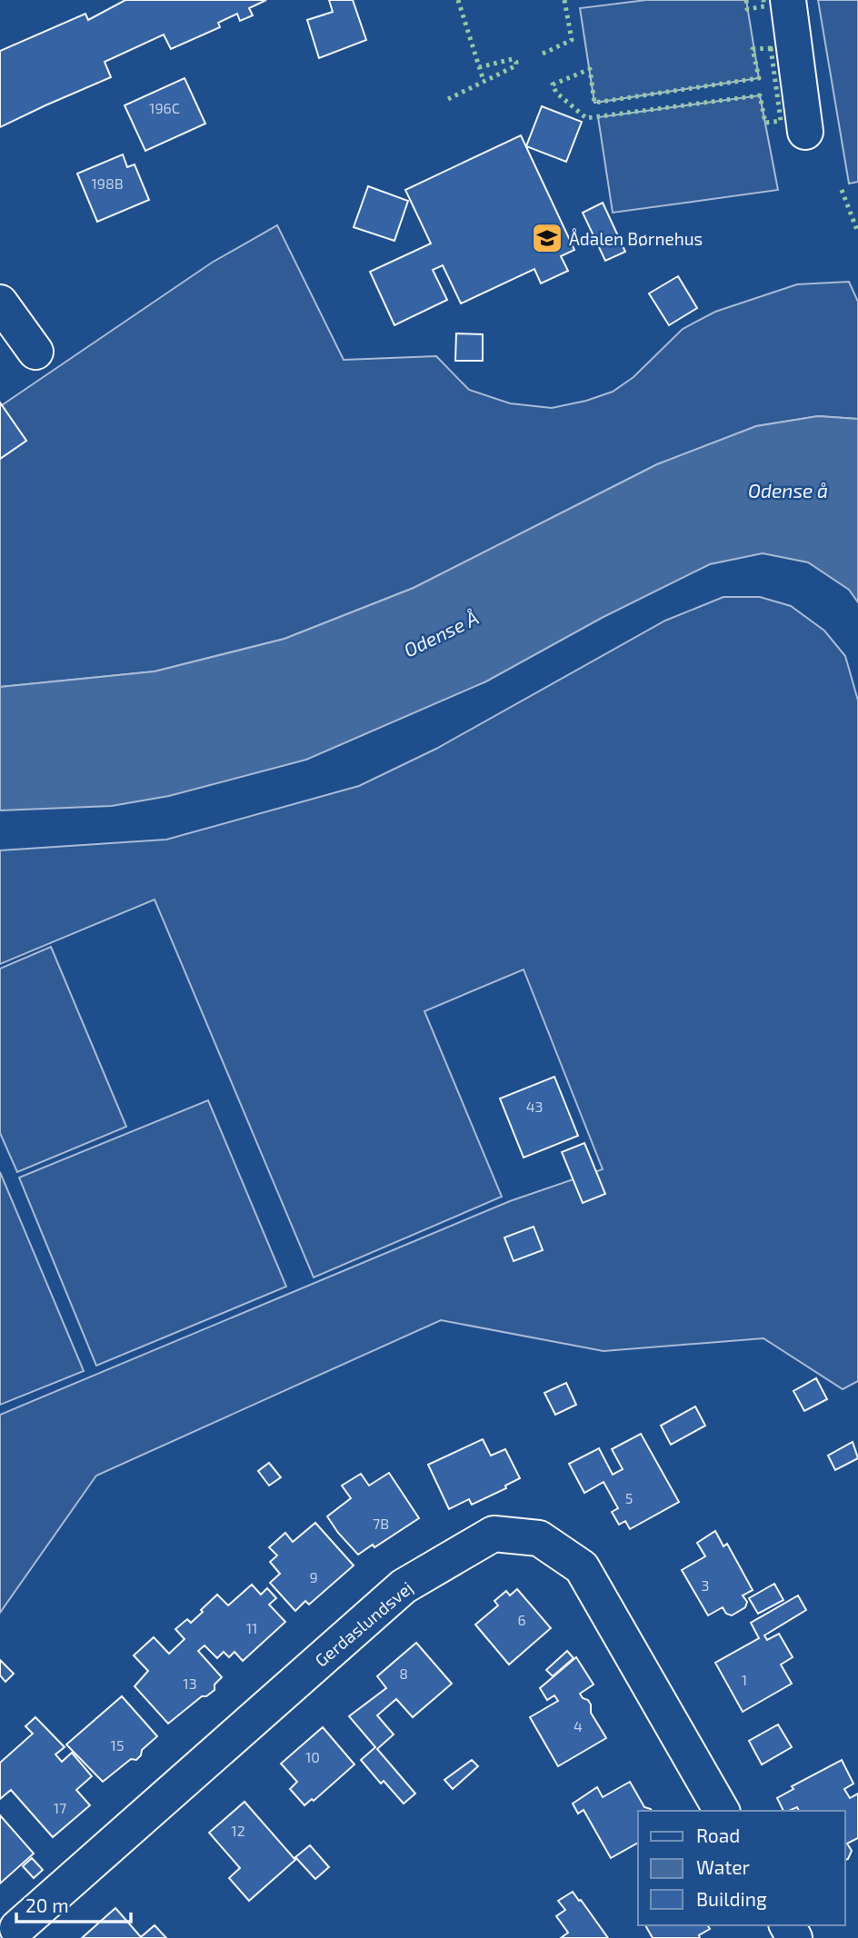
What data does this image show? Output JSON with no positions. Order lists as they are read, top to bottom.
{
  "streets": {
    "street": ["Gerdaslundsvej"]
  },
  "water": ["Odense å", "Odense Å"],
  "places": {
    "school or university": ["Ådalen Børnehus"]
  },
  "house_numbers": [
    "196C",
    "198B",
    "43",
    "5",
    "7B",
    "9",
    "3",
    "6",
    "11",
    "8",
    "1",
    "13",
    "4",
    "15",
    "10",
    "17",
    "12"
  ],
  "legend": ["Road", "Water", "Building"],
  "scale_bar": "20 m"
}
